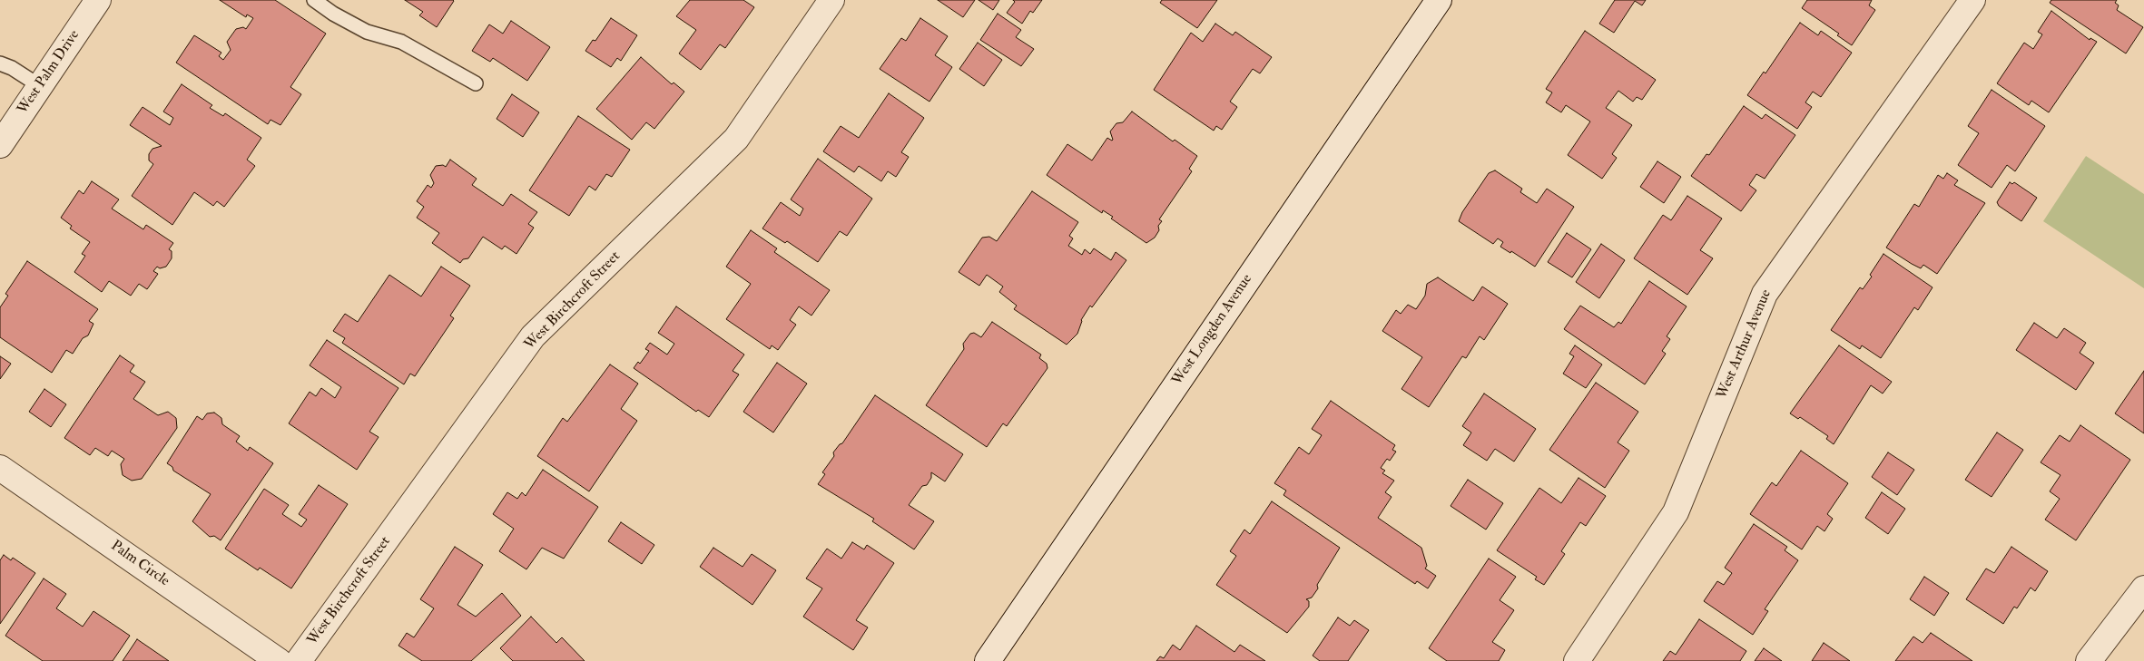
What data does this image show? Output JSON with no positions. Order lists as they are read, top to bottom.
{
  "streets": {
    "street": [
      "West Palm Drive",
      "West Birchcroft Street",
      "West Longden Avenue",
      "West Arthur Avenue",
      "Palm Circle"
    ]
  }
}
